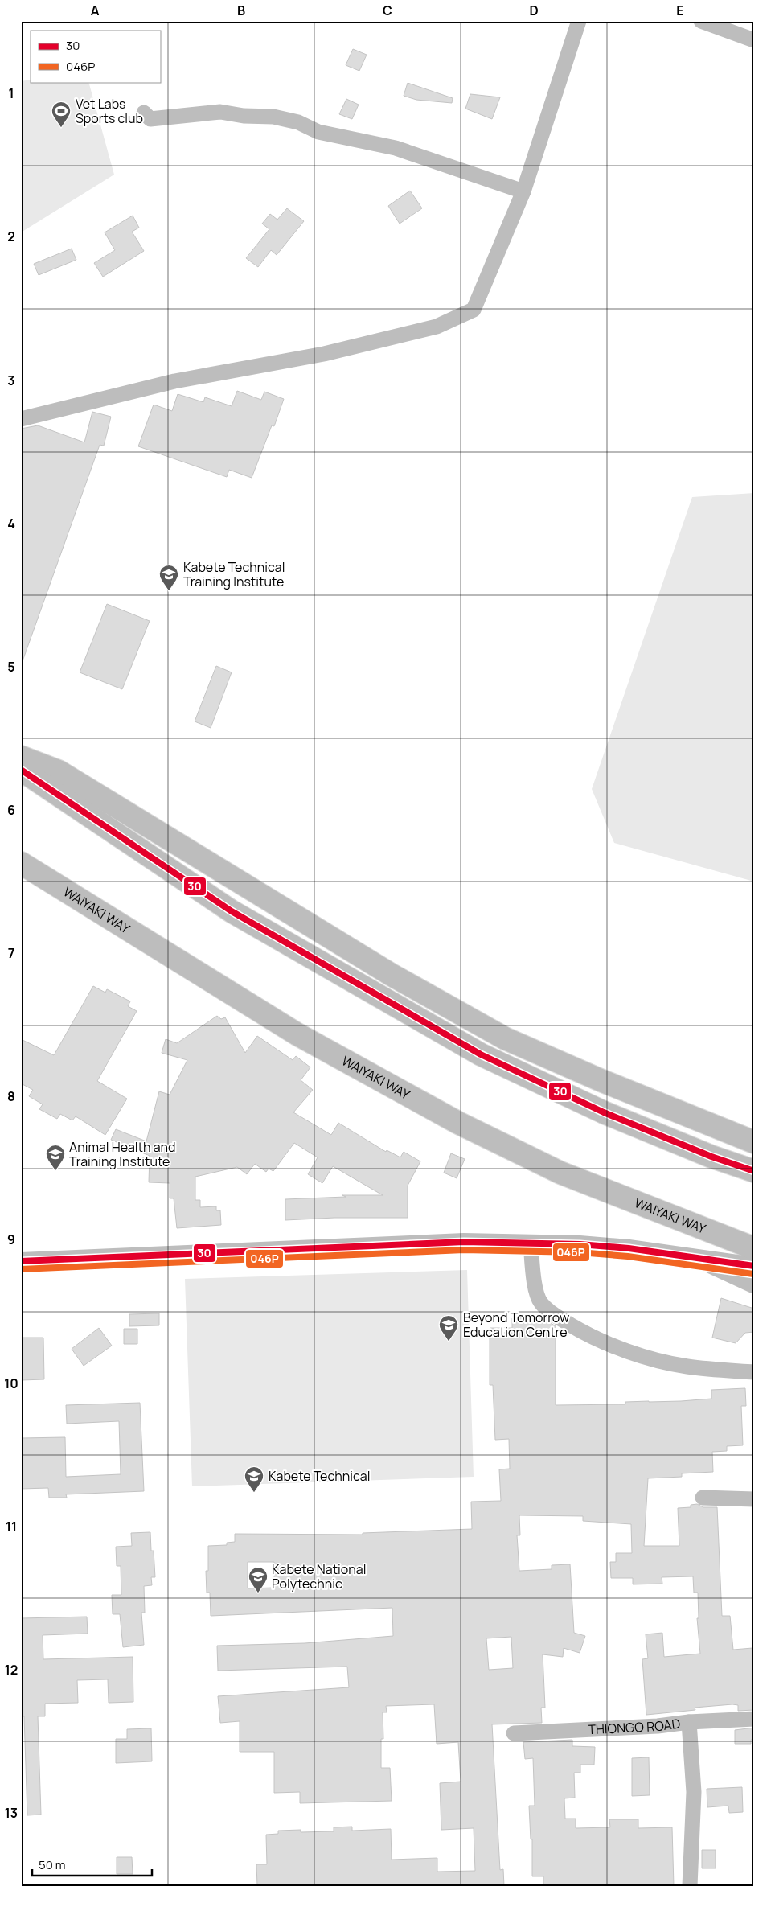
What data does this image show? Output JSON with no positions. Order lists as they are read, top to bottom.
{
  "streets": {
    "highway": ["WAIYAKI WAY"],
    "street": ["THIONGO ROAD"]
  },
  "places": {
    "sports": ["Vet Labs Sports club"],
    "school or university": [
      "Kabete Technical Training Institute",
      "Animal Health and Training Institute",
      "Beyond Tomorrow Education Centre",
      "Kabete Technical",
      "Kabete National Polytechnic"
    ]
  },
  "lines": ["transit line 30", "transit line 046P"],
  "legend": ["30", "046P"],
  "scale_bar": "50 m",
  "grid": {
    "columns": [
      "A",
      "B",
      "C",
      "D",
      "E"
    ],
    "rows": [
      "1",
      "2",
      "3",
      "4",
      "5",
      "6",
      "7",
      "8",
      "9",
      "10",
      "11",
      "12",
      "13"
    ]
  }
}
